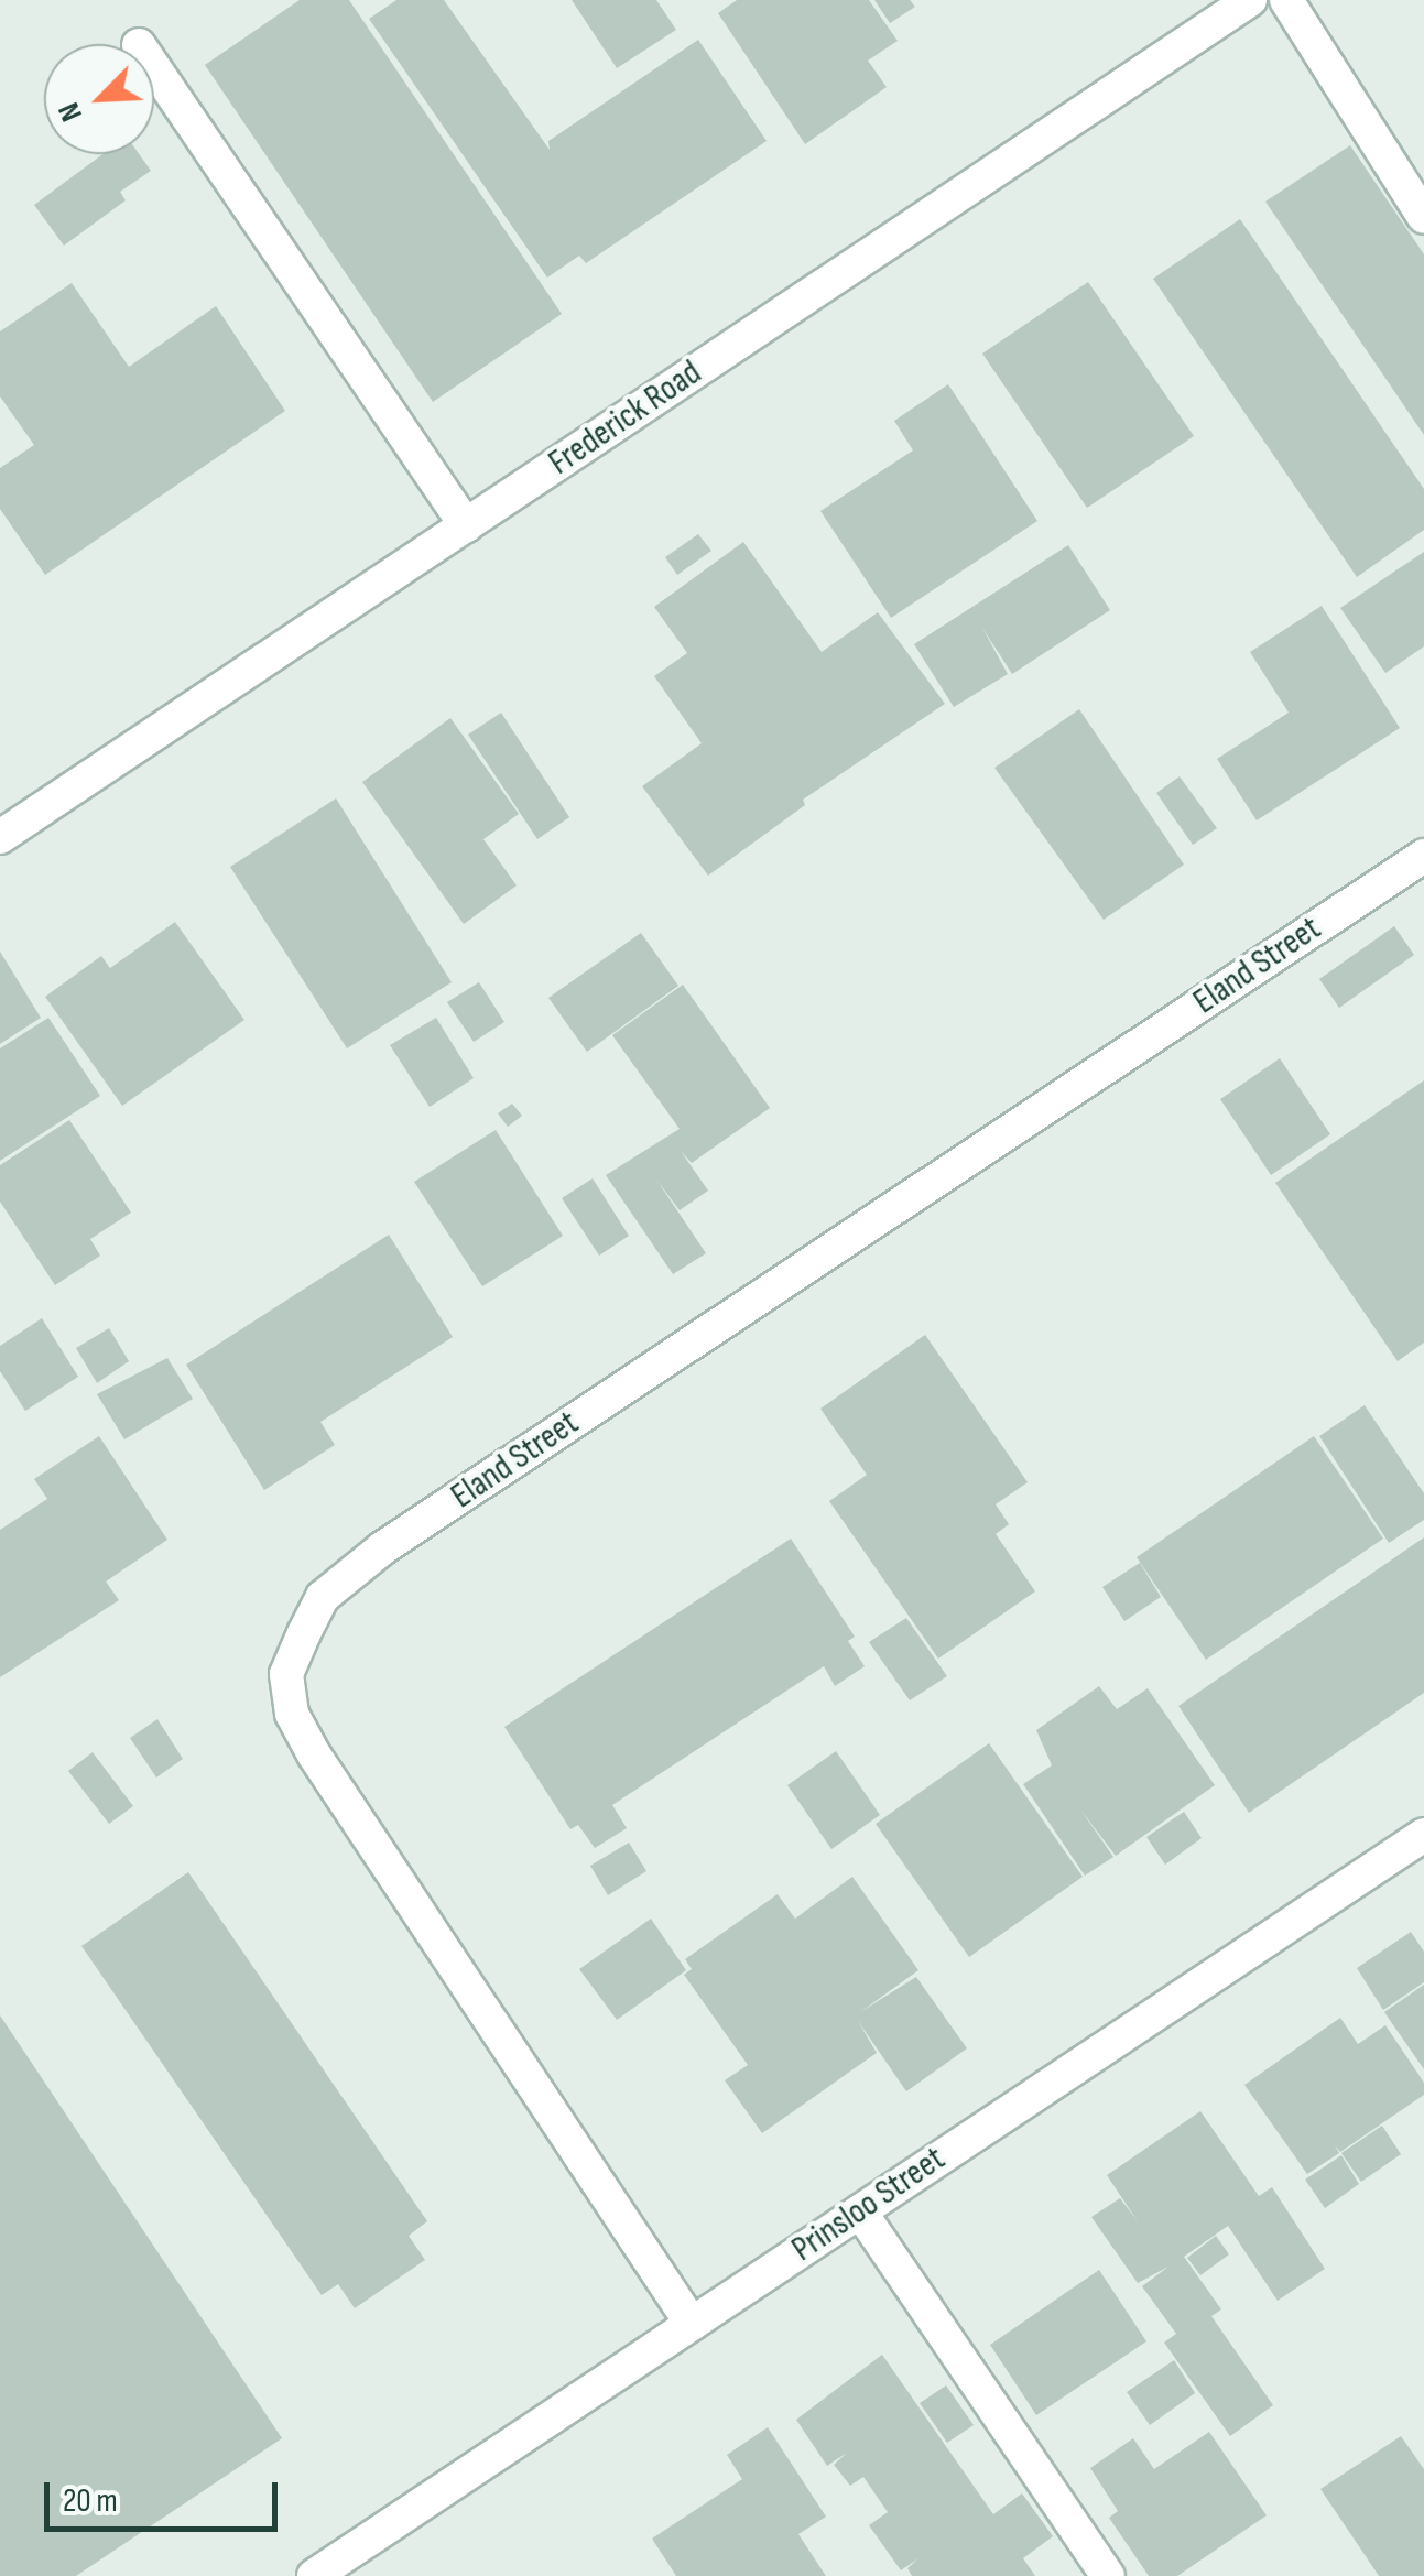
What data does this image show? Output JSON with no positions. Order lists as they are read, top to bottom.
{
  "streets": {
    "street": ["Frederick Road", "Eland Street", "Prinsloo Street"]
  },
  "crossings": [
    ["Eland Street", "Prinsloo Street"]
  ],
  "scale_bar": "20 m",
  "north": "bottom left"
}
